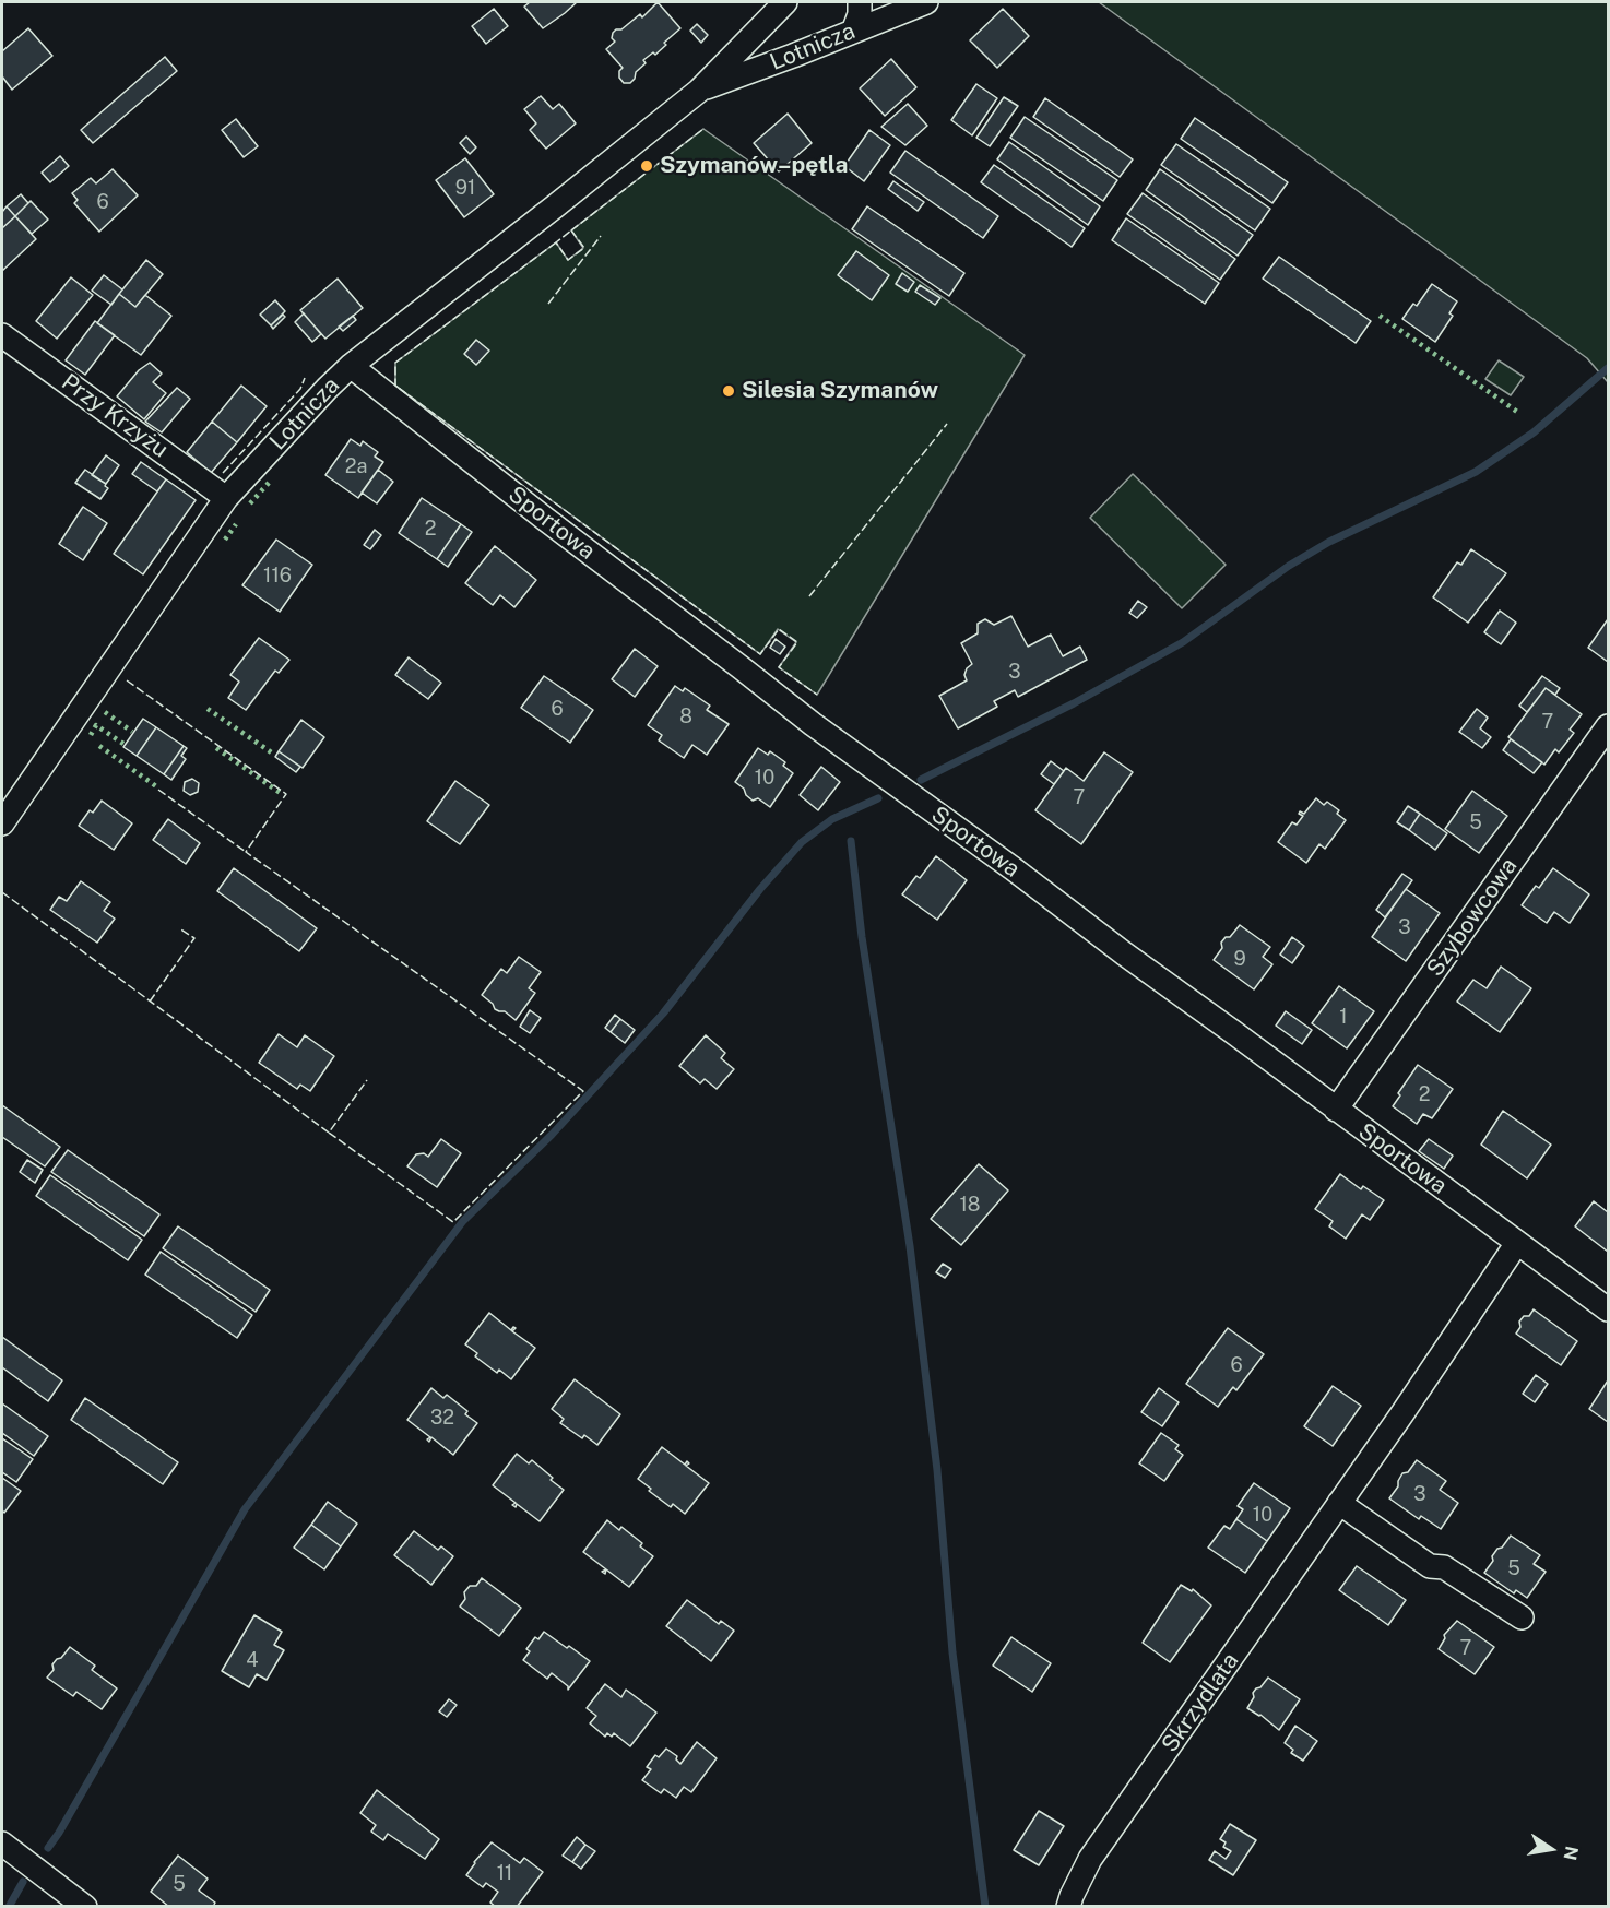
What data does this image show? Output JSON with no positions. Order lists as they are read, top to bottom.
{
  "streets": {
    "street": [
      "Lotnicza",
      "Przy Krzyżu",
      "Sportowa",
      "Szybowcowa",
      "Skrzydlata"
    ]
  },
  "crossings": [
    ["Lotnicza", "Przy Krzyżu"],
    ["Lotnicza", "Sportowa"],
    ["Sportowa", "Szybowcowa"],
    ["Sportowa", "Skrzydlata"]
  ],
  "places": ["Szymanów–pętla", "Silesia Szymanów"],
  "house_numbers": [
    "91",
    "6",
    "2a",
    "2",
    "116",
    "3",
    "6",
    "8",
    "7",
    "10",
    "7",
    "5",
    "3",
    "9",
    "1",
    "2",
    "18",
    "6",
    "32",
    "3",
    "10",
    "5",
    "7",
    "4",
    "11",
    "5"
  ],
  "north": "right"
}
